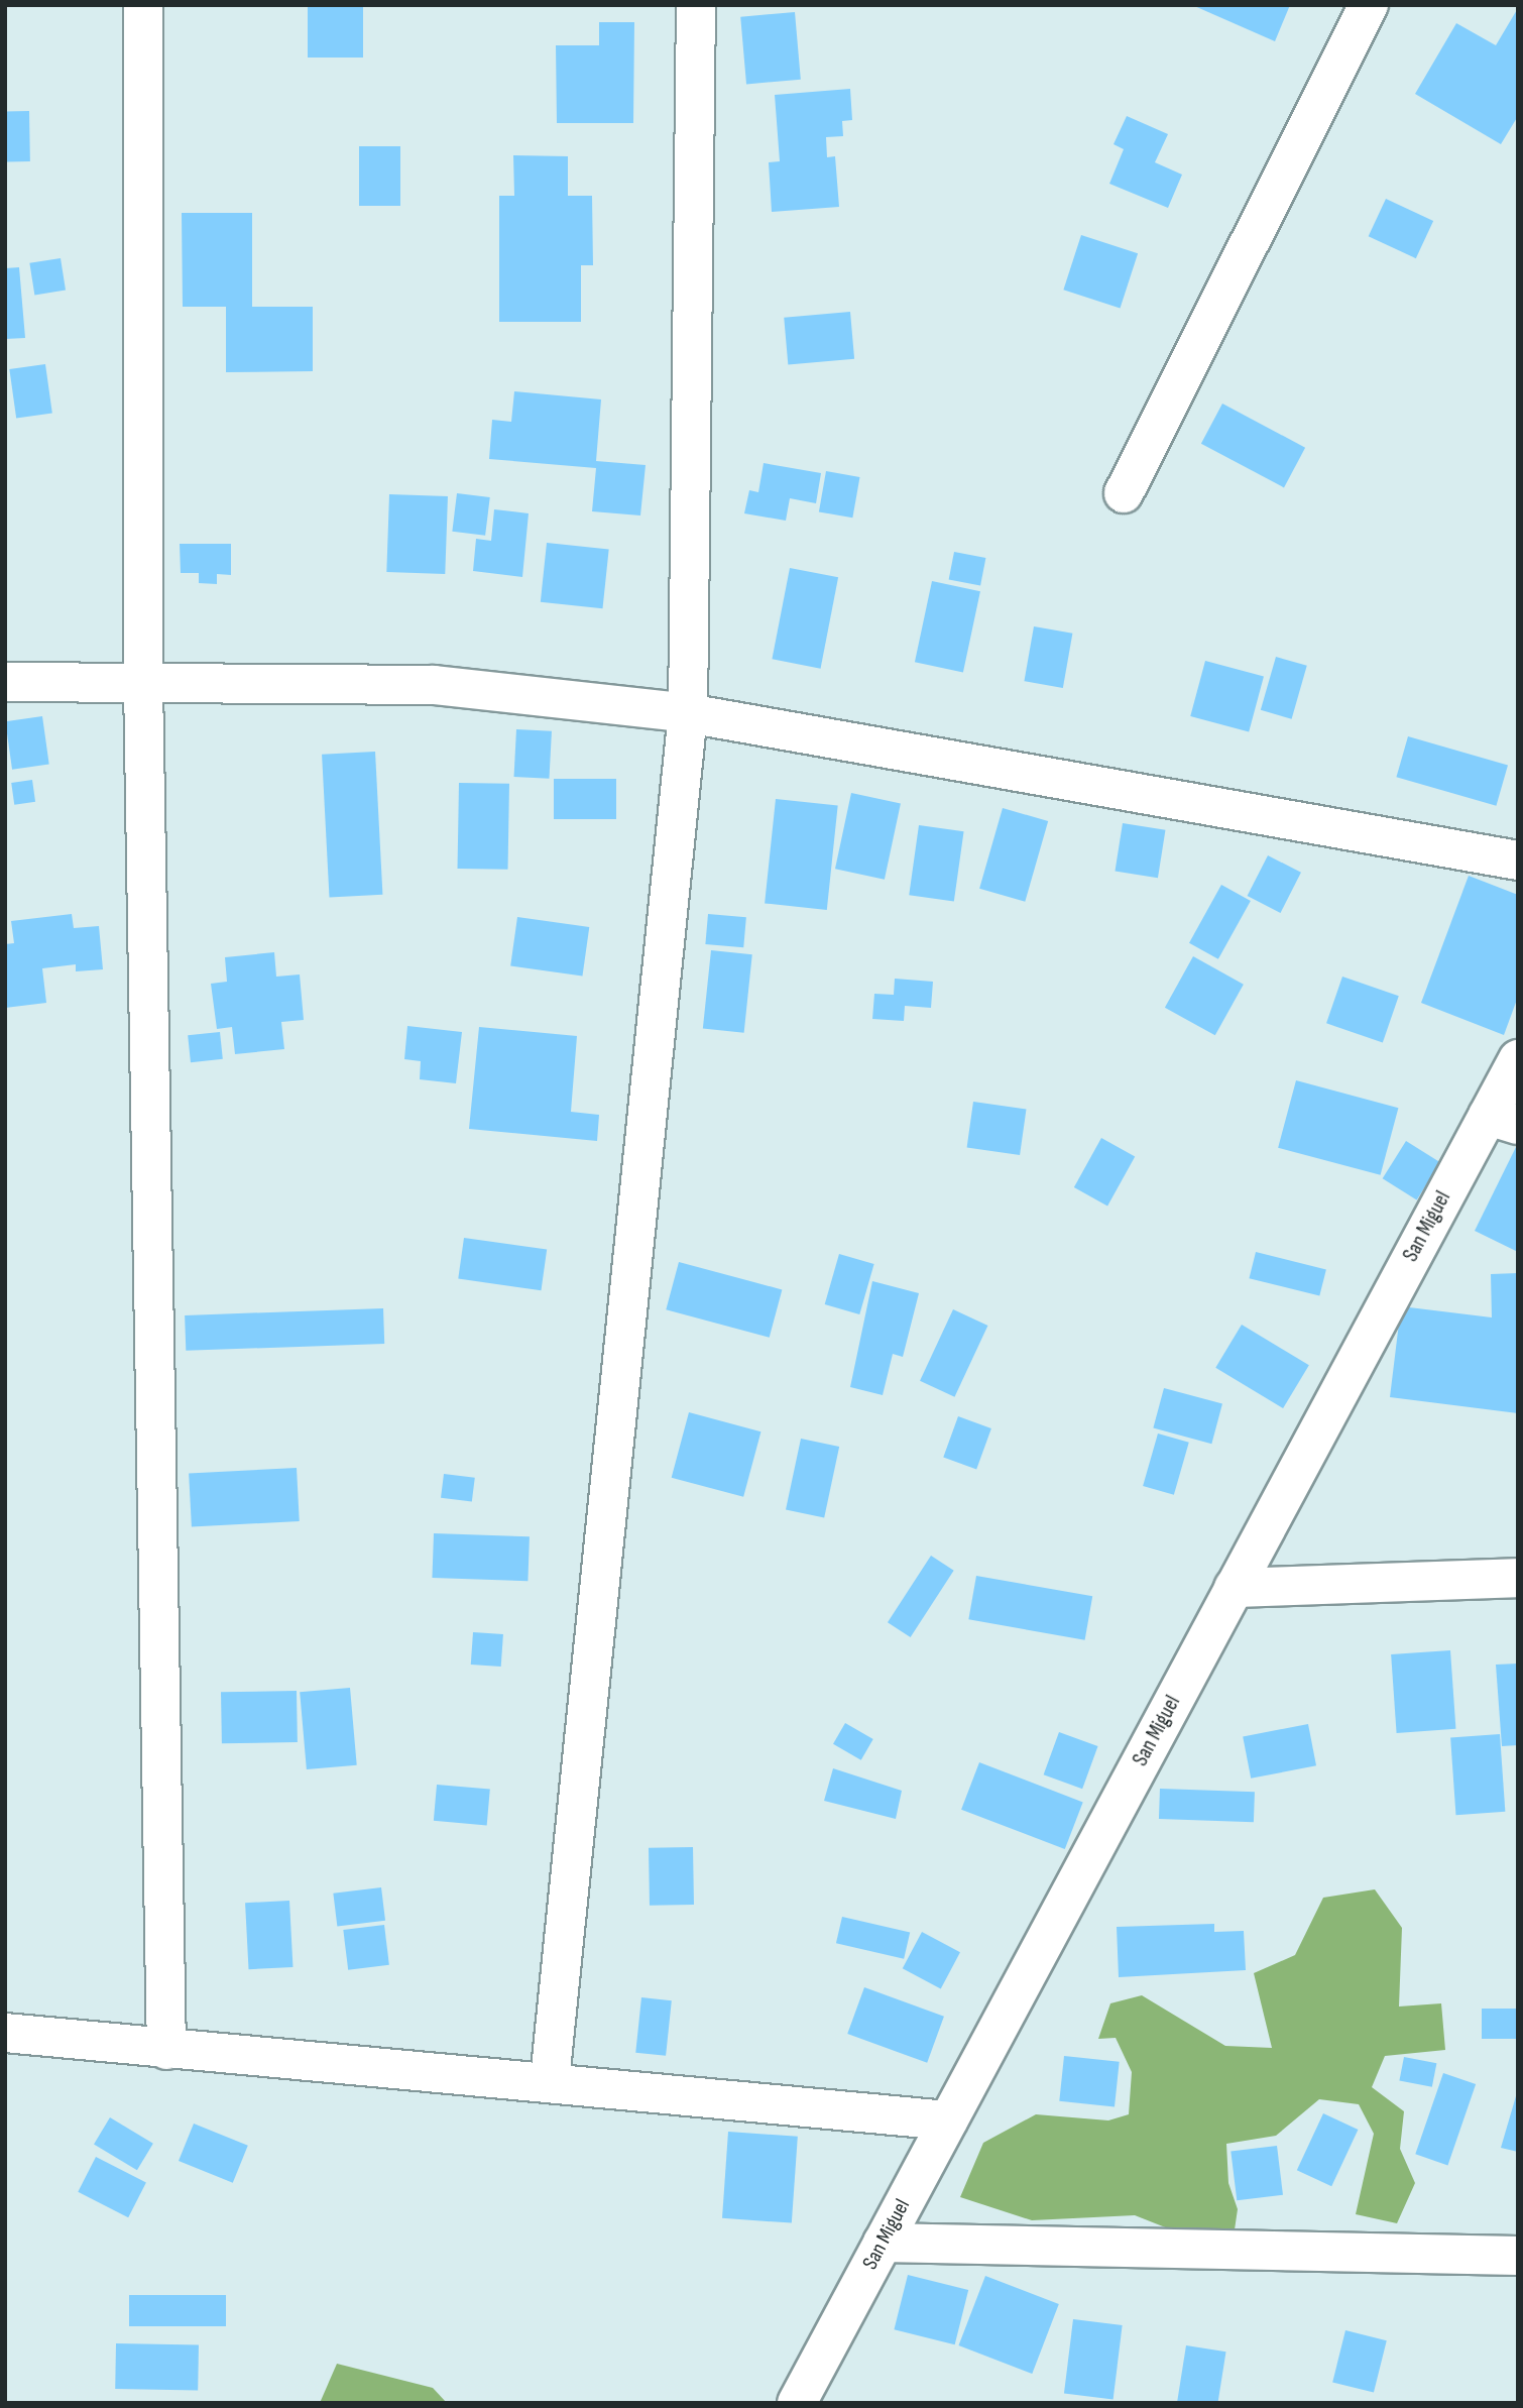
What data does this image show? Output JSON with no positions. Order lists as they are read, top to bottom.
{
  "streets": {
    "street": ["San Miguel"]
  }
}
